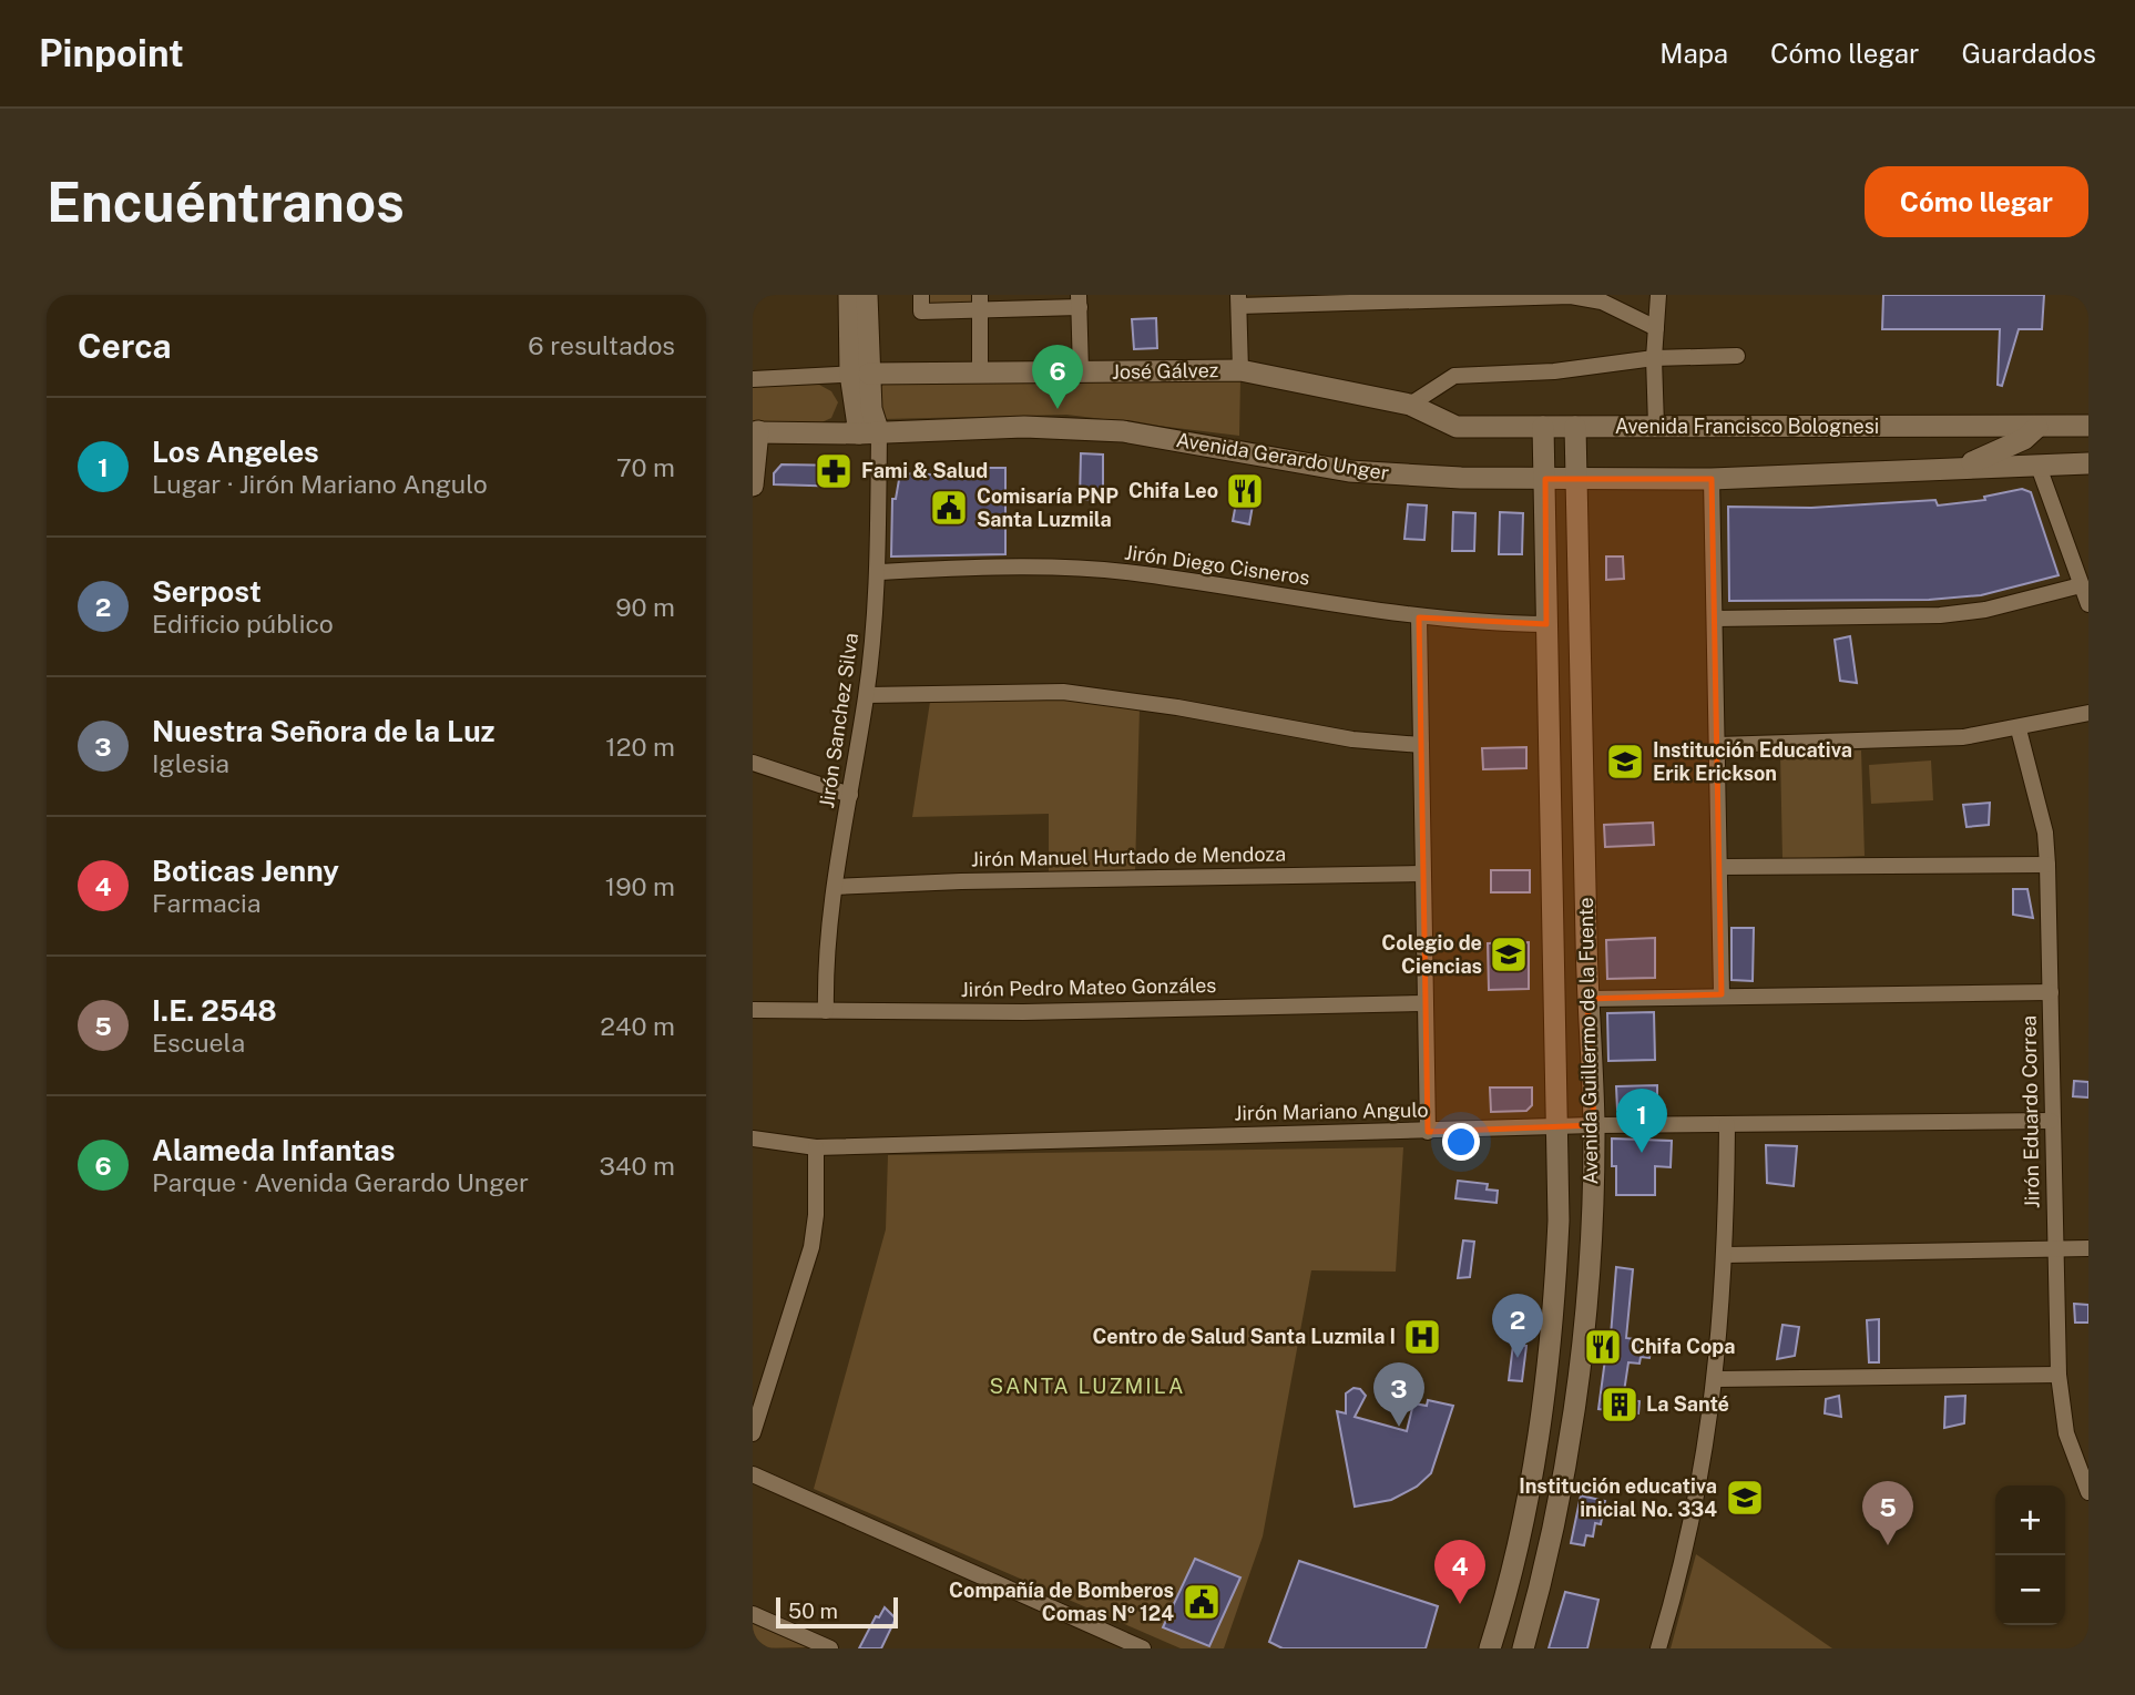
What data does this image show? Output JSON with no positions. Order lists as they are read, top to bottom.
{
  "streets": {
    "main road": [
      "José Gálvez",
      "Avenida Francisco Bolognesi",
      "Avenida Gerardo Unger",
      "Avenida Guillermo de la Fuente"
    ],
    "street": [
      "Jirón Diego Cisneros",
      "Jirón Sanchez Silva",
      "Jirón Manuel Hurtado de Mendoza",
      "Jirón Pedro Mateo Gonzáles",
      "Jirón Mariano Angulo",
      "Jirón Eduardo Correa"
    ]
  },
  "crossings": [
    ["José Gálvez", "Avenida Francisco Bolognesi"],
    ["Avenida Francisco Bolognesi", "Avenida Gerardo Unger"],
    ["Avenida Francisco Bolognesi", "Avenida Guillermo de la Fuente"],
    ["Avenida Gerardo Unger", "Jirón Sanchez Silva"],
    ["Avenida Gerardo Unger", "Avenida Guillermo de la Fuente"],
    ["Jirón Diego Cisneros", "Jirón Sanchez Silva"],
    ["Jirón Diego Cisneros", "Avenida Guillermo de la Fuente"],
    ["Jirón Sanchez Silva", "Jirón Manuel Hurtado de Mendoza"],
    ["Jirón Sanchez Silva", "Jirón Pedro Mateo Gonzáles"],
    ["Avenida Guillermo de la Fuente", "Jirón Mariano Angulo"],
    ["Jirón Mariano Angulo", "Jirón Eduardo Correa"]
  ],
  "districts": ["SANTA LUZMILA"],
  "places": {
    "pharmacy": ["Fami & Salud"],
    "restaurant": ["Chifa Leo", "Chifa Copa"],
    "public building": ["Comisaría PNP Santa Luzmila", "Compañía de Bomberos Comas Nº 124"],
    "school or university": ["Institución Educativa Erik Erickson", "Colegio de Ciencias", "Institución educativa inicial No. 334"],
    "hospital": ["Centro de Salud Santa Luzmila I"],
    "building": ["La Santé"]
  },
  "scale_bar": "50 m",
  "page": {
    "header": "Pinpoint",
    "nav": ["Mapa", "Cómo llegar", "Guardados"],
    "buttons": "Cómo llegar",
    "title": "Encuéntranos",
    "heading": ["Cerca", "6 resultados"],
    "pins": [
      "6",
      "1",
      "2",
      "3",
      "5",
      "4"
    ],
    "list": [
      {
        "mark": "1",
        "name": "Los Angeles",
        "note": "Lugar · Jirón Mariano Angulo",
        "value": "70 m"
      },
      {
        "mark": "2",
        "name": "Serpost",
        "note": "Edificio público",
        "value": "90 m"
      },
      {
        "mark": "3",
        "name": "Nuestra Señora de la Luz",
        "note": "Iglesia",
        "value": "120 m"
      },
      {
        "mark": "4",
        "name": "Boticas Jenny",
        "note": "Farmacia",
        "value": "190 m"
      },
      {
        "mark": "5",
        "name": "I.E. 2548",
        "note": "Escuela",
        "value": "240 m"
      },
      {
        "mark": "6",
        "name": "Alameda Infantas",
        "note": "Parque · Avenida Gerardo Unger",
        "value": "340 m"
      }
    ],
    "map_buttons": ["+", "−"],
    "scale": "50 m"
  }
}
